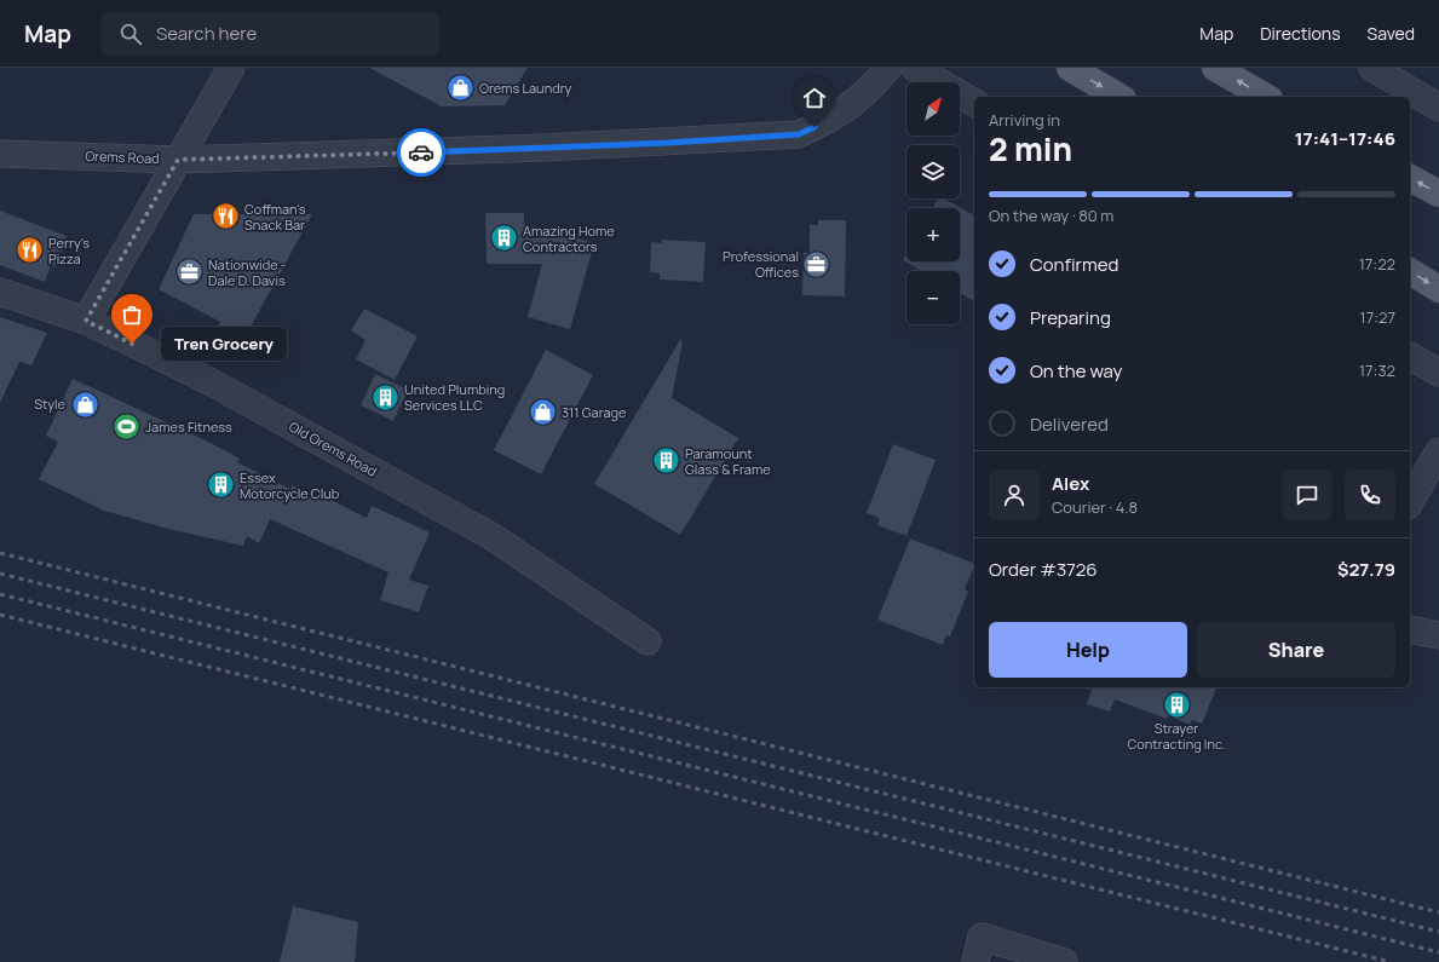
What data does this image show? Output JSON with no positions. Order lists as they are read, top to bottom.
{
  "streets": {
    "street": ["Orems Road", "Old Orems Road"]
  },
  "places": {
    "shop": ["Orems Laundry", "Style", "311 Garage"],
    "restaurant": ["Coffman's Snack Bar", "Perry's Pizza"],
    "building": [
      "Amazing Home Contractors",
      "United Plumbing Services LLC",
      "Paramount Glass & Frame",
      "Essex Motorcycle Club",
      "Strayer Contracting Inc."
    ],
    "office": ["Professional Offices", "Nationwide - Dale D. Davis"],
    "other": ["Tren Grocery"],
    "sports": ["James Fitness"]
  },
  "north": "top right",
  "page": {
    "header": "Map",
    "search": "Search here",
    "nav": ["Map", "Directions", "Saved"],
    "map_buttons": ["+", "−"],
    "heading": ["2 min", "Arriving in", "17:41–17:46"],
    "panel": [
      "Alex",
      "Courier · 4.8",
      "Order #3726",
      "$27.79"
    ],
    "bar": "On the way · 80 m",
    "list": [
      ["Confirmed", "17:22"],
      ["Preparing", "17:27"],
      ["On the way", "17:32"],
      "Delivered"
    ],
    "bubble": "Tren Grocery",
    "buttons": ["Help", "Share"]
  }
}
